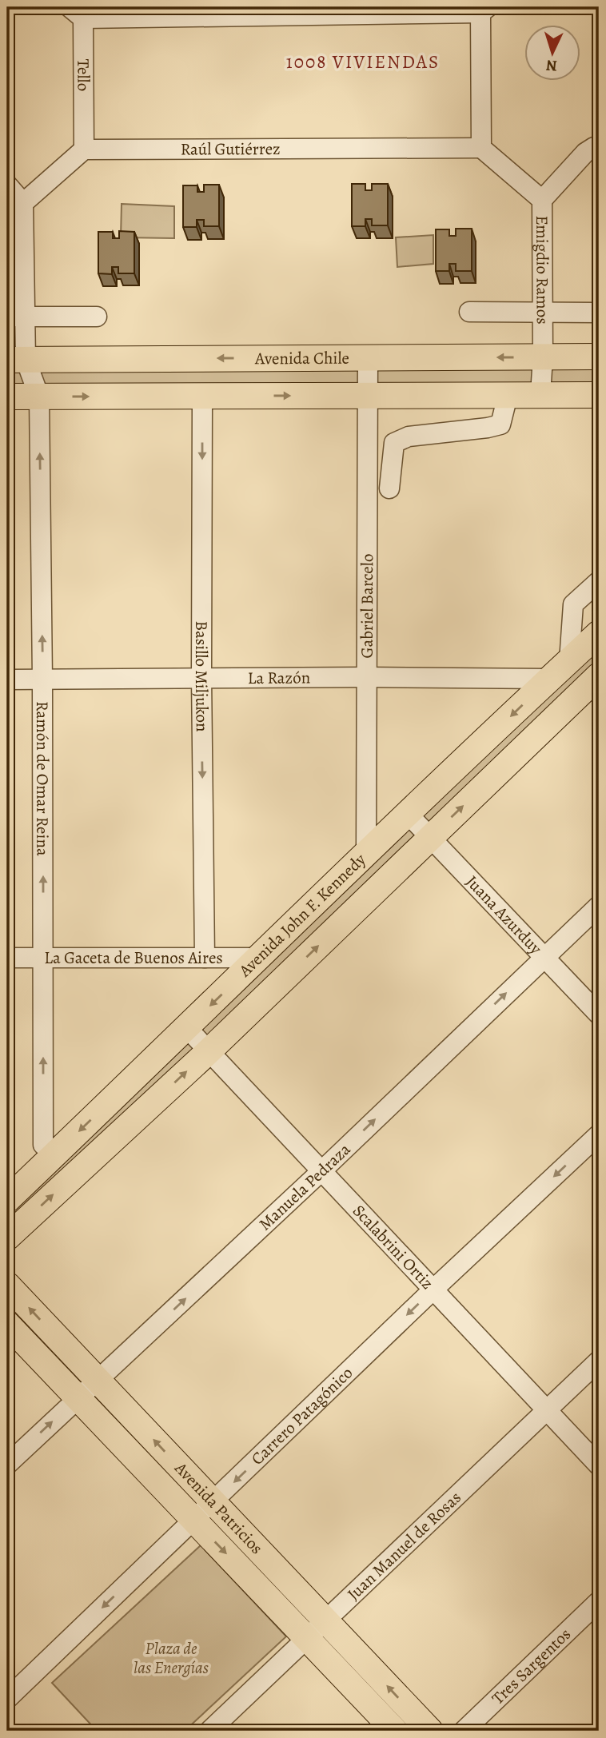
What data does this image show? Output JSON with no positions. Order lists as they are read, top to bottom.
{
  "streets": {
    "main road": ["Avenida Chile", "Avenida John F. Kennedy", "Avenida Patricios"],
    "street": [
      "Tello",
      "Raúl Gutiérrez",
      "Emigdio Ramos",
      "Gabriel Barcelo",
      "Basillo Miljukon",
      "La Razón",
      "Ramón de Omar Reina",
      "Juana Azurduy",
      "La Gaceta de Buenos Aires",
      "Manuela Pedraza",
      "Scalabrini Ortiz",
      "Carrero Patagónico",
      "Juan Manuel de Rosas",
      "Tres Sargentos"
    ]
  },
  "crossings": [
    ["Tello", "Raúl Gutiérrez"],
    ["Raúl Gutiérrez", "Emigdio Ramos"],
    ["Emigdio Ramos", "Avenida Chile"],
    ["Avenida Chile", "Gabriel Barcelo"],
    ["Gabriel Barcelo", "La Razón"],
    ["Gabriel Barcelo", "Avenida John F. Kennedy"],
    ["Basillo Miljukon", "La Razón"],
    ["Basillo Miljukon", "La Gaceta de Buenos Aires"],
    ["La Razón", "Ramón de Omar Reina"],
    ["La Razón", "Avenida John F. Kennedy"],
    ["Ramón de Omar Reina", "Avenida John F. Kennedy"],
    ["Ramón de Omar Reina", "La Gaceta de Buenos Aires"],
    ["Juana Azurduy", "Avenida John F. Kennedy"],
    ["Juana Azurduy", "Manuela Pedraza"],
    ["Avenida John F. Kennedy", "La Gaceta de Buenos Aires"],
    ["Avenida John F. Kennedy", "Scalabrini Ortiz"],
    ["Manuela Pedraza", "Scalabrini Ortiz"],
    ["Manuela Pedraza", "Avenida Patricios"],
    ["Scalabrini Ortiz", "Carrero Patagónico"],
    ["Scalabrini Ortiz", "Juan Manuel de Rosas"],
    ["Carrero Patagónico", "Avenida Patricios"],
    ["Avenida Patricios", "Juan Manuel de Rosas"]
  ],
  "one_way": [
    "Basillo Miljukon",
    "Ramón de Omar Reina",
    "Manuela Pedraza",
    "Carrero Patagónico"
  ],
  "districts": ["1008 VIVIENDAS"],
  "parks": ["Plaza de las Energías"],
  "north": "bottom"
}
